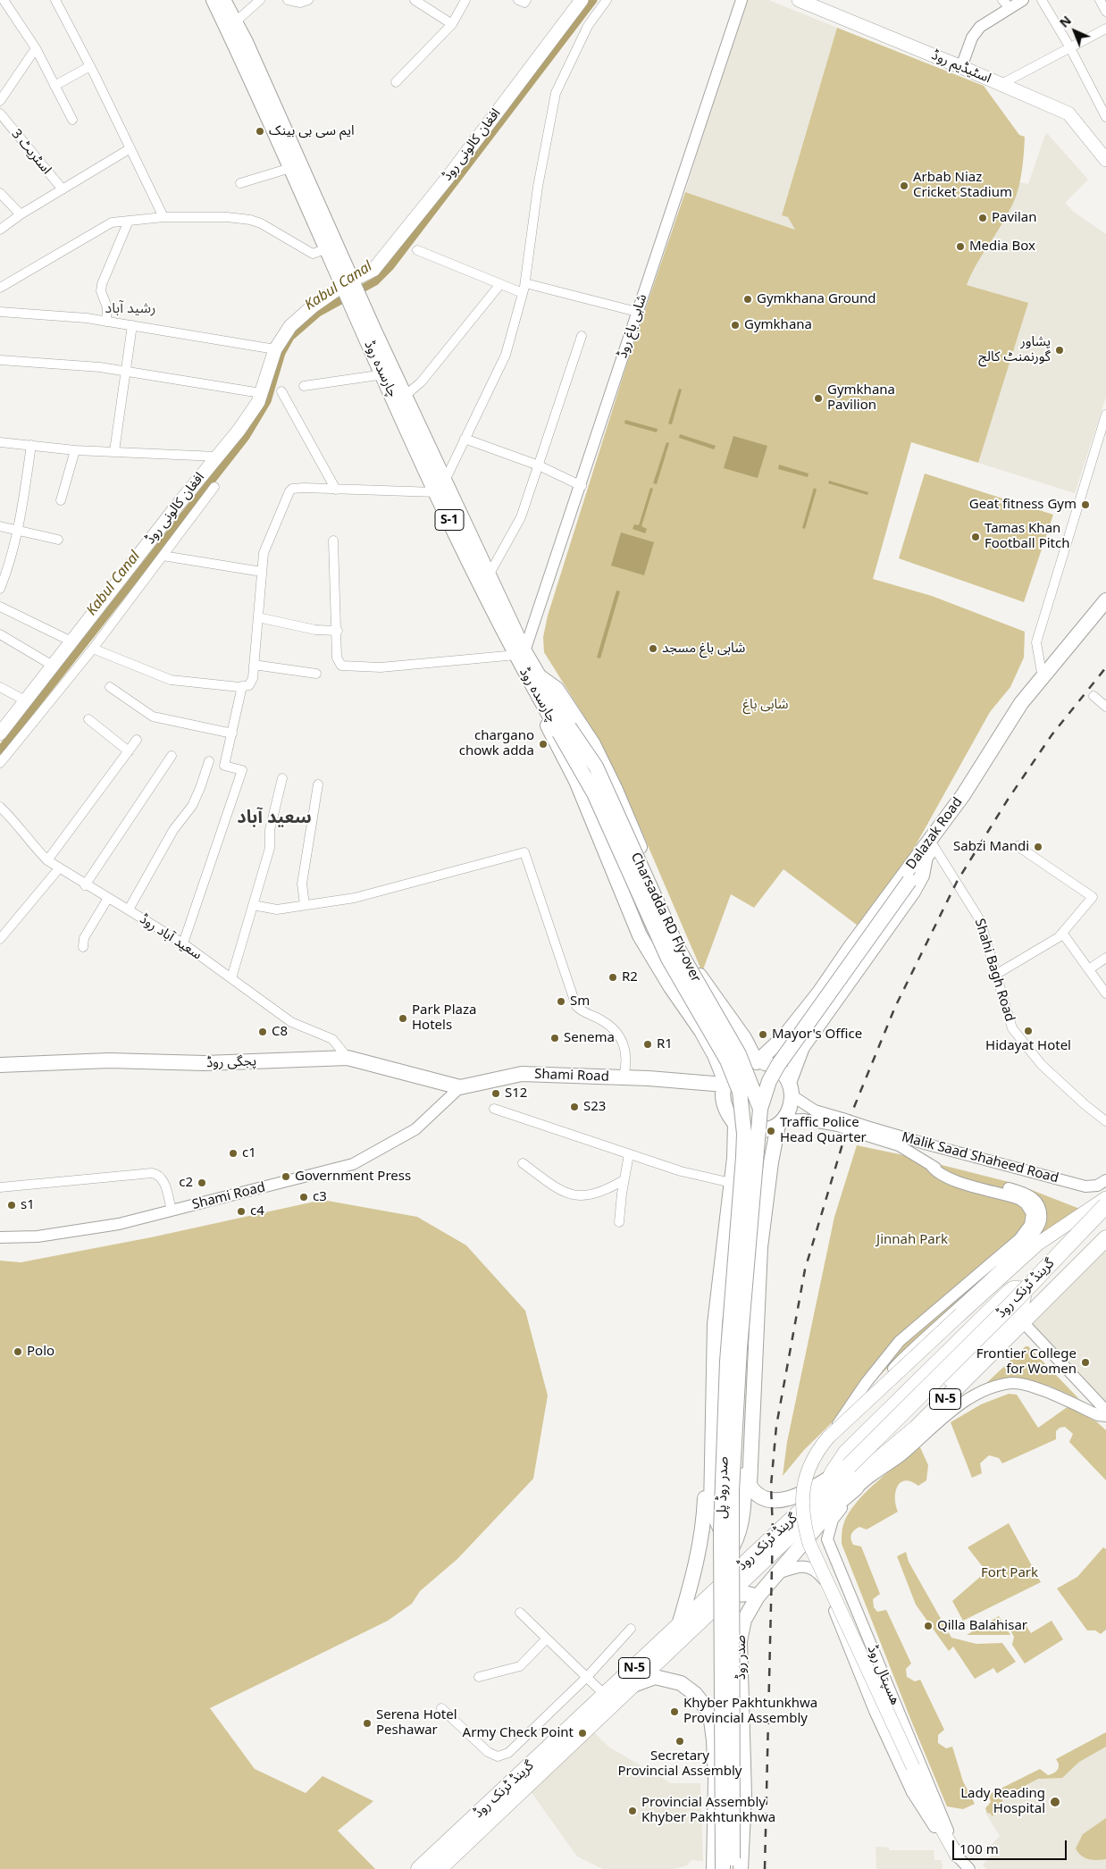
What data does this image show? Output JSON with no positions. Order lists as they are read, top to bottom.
{
  "streets": {
    "highway": ["گرینڈ ٹرنک روڈ", "N-5"],
    "main road": [
      "اسٹیڈیم روڈ",
      "افغان کالونی روڈ",
      "چارسدہ روڈ",
      "S-1",
      "Dalazak Road",
      "Charsadda RD Fly-over",
      "پجگی روڈ",
      "Shami Road",
      "صدر روڈ پل",
      "صدر روڈ"
    ],
    "street": [
      "اسٹریٹ 3",
      "شاہی باغ روڈ",
      "سعید آباد روڈ",
      "Shahi Bagh Road",
      "Malik Saad Shaheed Road",
      "ھسپتال روڈ"
    ]
  },
  "crossings": [
    ["افغان کالونی روڈ", "چارسدہ روڈ"],
    ["شاہی باغ روڈ", "چارسدہ روڈ"],
    ["چارسدہ روڈ", "Charsadda RD Fly-over"],
    ["Dalazak Road", "Shahi Bagh Road"],
    ["Dalazak Road", "Shami Road"],
    ["Dalazak Road", "Malik Saad Shaheed Road"],
    ["Charsadda RD Fly-over", "صدر روڈ پل"],
    ["سعید آباد روڈ", "پجگی روڈ"],
    ["پجگی روڈ", "Shami Road"],
    ["Shami Road", "Malik Saad Shaheed Road"],
    ["گرینڈ ٹرنک روڈ", "صدر روڈ"],
    ["صدر روڈ پل", "صدر روڈ"],
    ["صدر روڈ", "ھسپتال روڈ"]
  ],
  "districts": ["رشید آباد", "سعید آباد"],
  "water": ["Kabul Canal"],
  "parks": ["شاہی باغ", "Jinnah Park", "Fort Park"],
  "places": [
    "ایم سی بی بینک",
    "Arbab Niaz Cricket Stadium",
    "Pavilan",
    "Media Box",
    "Gymkhana Ground",
    "Gymkhana",
    "پشاور گورنمنٹ کالج",
    "Gymkhana Pavilion",
    "Geat fitness Gym",
    "Tamas Khan Football Pitch",
    "شاہی باغ مسجد",
    "chargano chowk adda",
    "Sabzi Mandi",
    "R2",
    "Sm",
    "Park Plaza Hotels",
    "Hidayat Hotel",
    "C8",
    "Mayor's Office",
    "Senema",
    "R1",
    "S12",
    "S23",
    "Traffic Police Head Quarter",
    "c1",
    "Government Press",
    "c2",
    "c3",
    "s1",
    "c4",
    "Polo",
    "Frontier College for Women",
    "Qilla Balahisar",
    "Khyber Pakhtunkhwa Provincial Assembly",
    "Serena Hotel Peshawar",
    "Army Check Point",
    "Secretary Provincial Assembly",
    "Lady Reading Hospital",
    "Provincial Assembly Khyber Pakhtunkhwa"
  ],
  "scale_bar": "100 m",
  "north": "top left"
}
